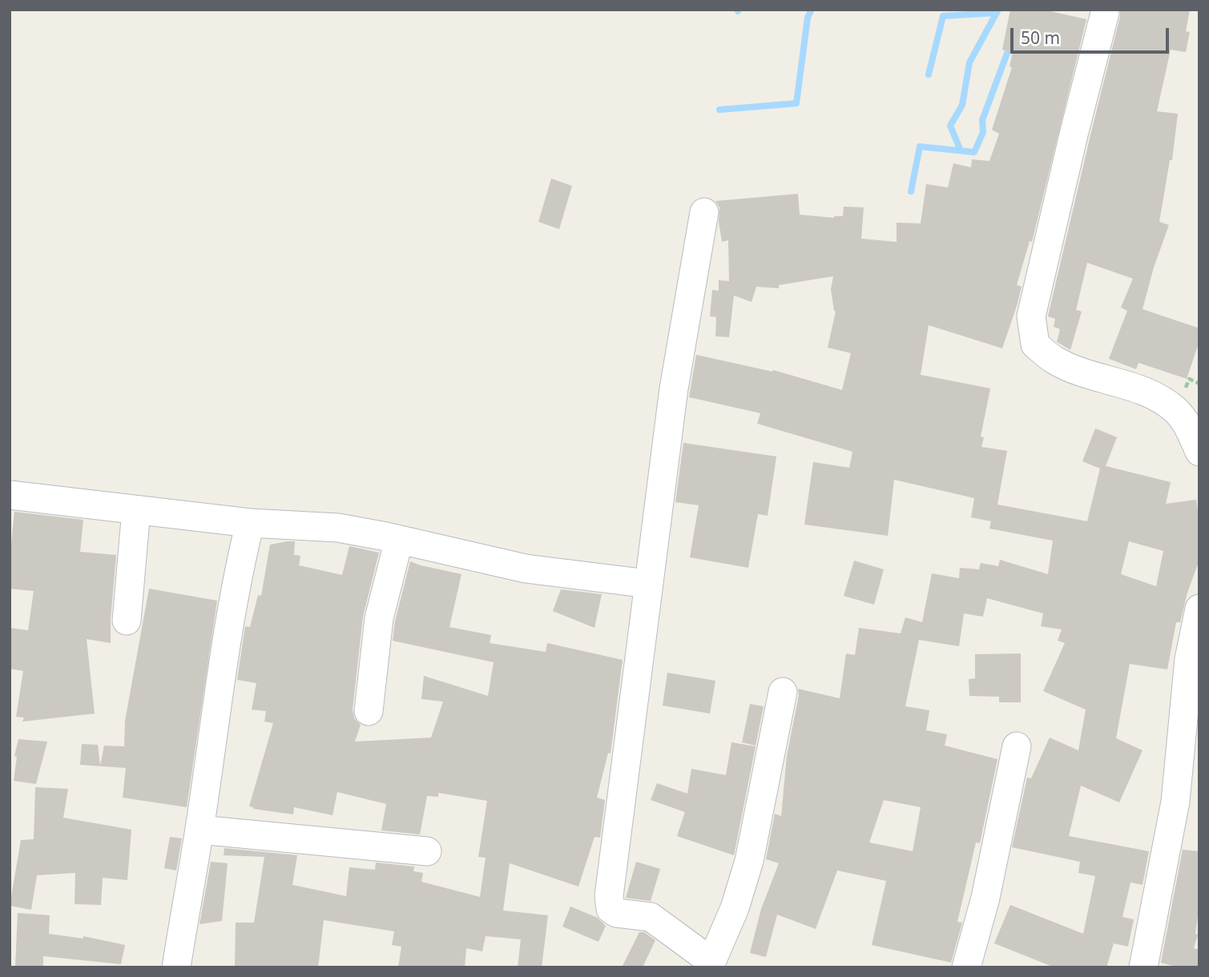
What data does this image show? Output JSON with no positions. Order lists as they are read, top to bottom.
{
  "scale_bar": "50 m"
}
